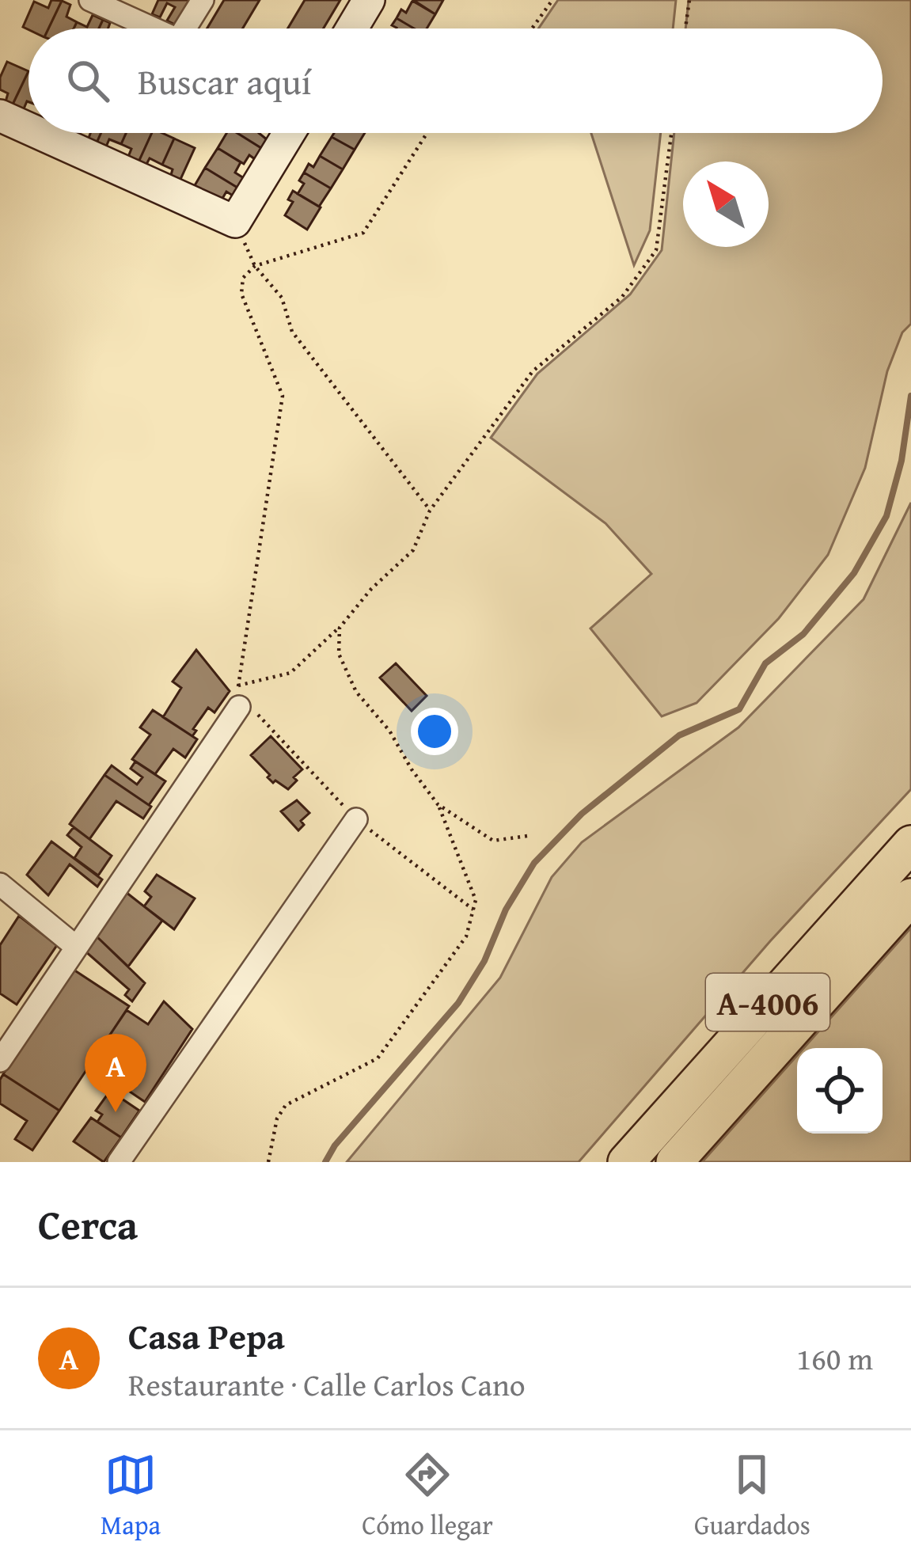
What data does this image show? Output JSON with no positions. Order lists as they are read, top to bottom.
{
  "streets": {
    "main road": ["A-4006"]
  },
  "north": "top left",
  "page": {
    "search": "Buscar aquí",
    "pins": "A",
    "heading": "Cerca",
    "list": [
      {
        "mark": "A",
        "name": "Casa Pepa",
        "note": "Restaurante · Calle Carlos Cano",
        "value": "160 m"
      }
    ],
    "nav": ["Mapa", "Cómo llegar", "Guardados"]
  }
}
